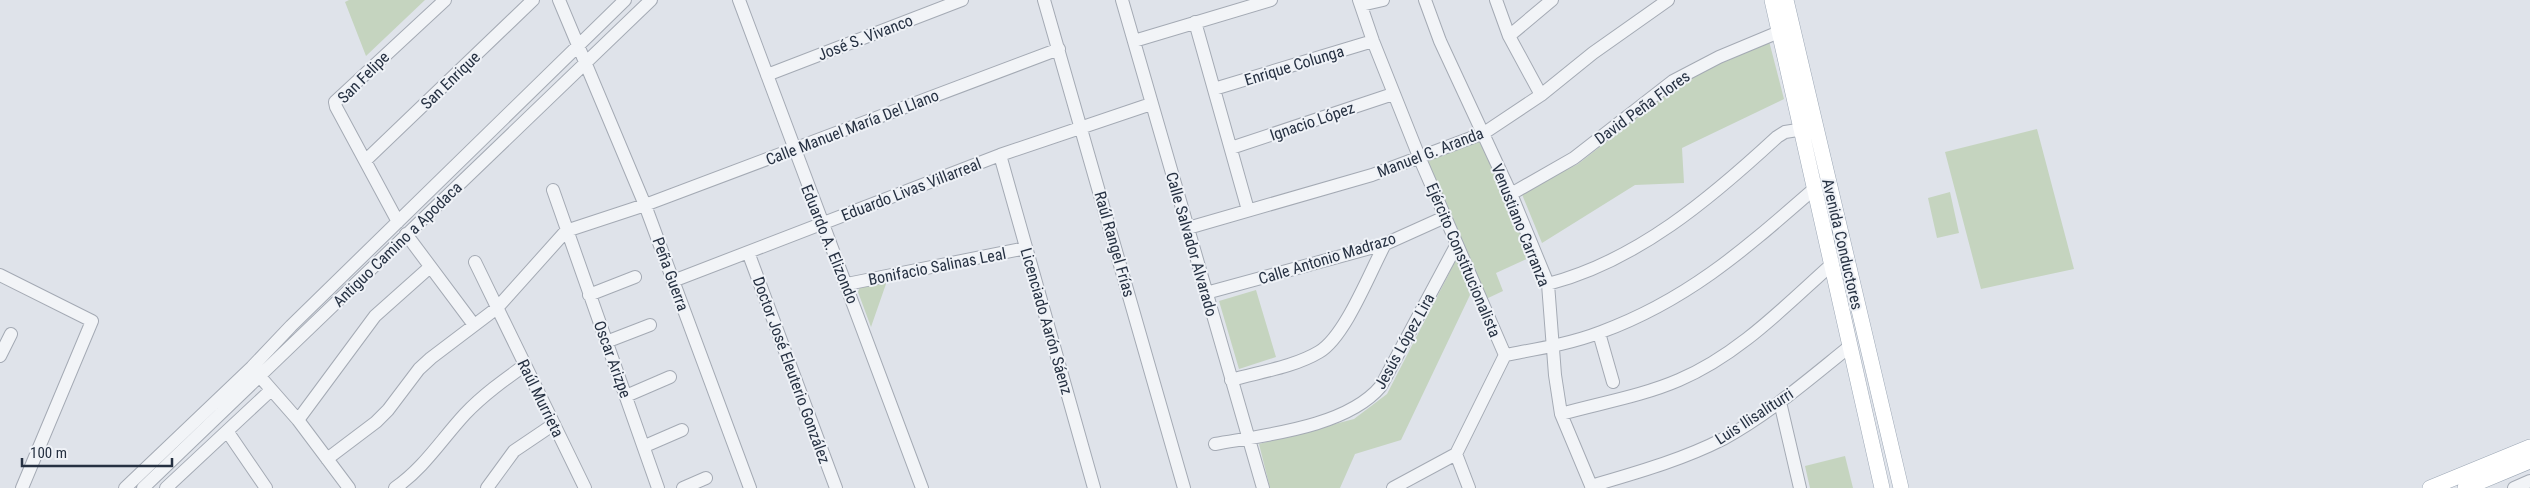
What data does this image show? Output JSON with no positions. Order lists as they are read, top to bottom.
{
  "streets": {
    "main road": ["Avenida Conductores"],
    "street": [
      "José S. Vivanco",
      "Enrique Colunga",
      "San Felipe",
      "San Enrique",
      "David Peña Flores",
      "Ignacio López",
      "Calle Manuel María Del Llano",
      "Manuel G. Aranda",
      "Eduardo Livas Villarreal",
      "Venustiano Carranza",
      "Antiguo Camino a Apodaca",
      "Eduardo A. Elizondo",
      "Raúl Rangel Frías",
      "Calle Salvador Alvarado",
      "Calle Antonio Madrazo",
      "Ejército Constitucionalista",
      "Bonifacio Salinas Leal",
      "Peña Guerra",
      "Licenciado Aarón Sáenz",
      "Jesús López Lira",
      "Oscar Arizpe",
      "Doctor José Eleuterio González",
      "Raúl Murrieta",
      "Luis Ilisaliturri"
    ]
  },
  "crossings": [
    ["José S. Vivanco", "Eduardo A. Elizondo"],
    ["Enrique Colunga", "Ejército Constitucionalista"],
    ["San Felipe", "San Enrique"],
    ["David Peña Flores", "Venustiano Carranza"],
    ["David Peña Flores", "Avenida Conductores"],
    ["Ignacio López", "Ejército Constitucionalista"],
    ["Calle Manuel María Del Llano", "Eduardo A. Elizondo"],
    ["Calle Manuel María Del Llano", "Raúl Rangel Frías"],
    ["Calle Manuel María Del Llano", "Peña Guerra"],
    ["Calle Manuel María Del Llano", "Oscar Arizpe"],
    ["Manuel G. Aranda", "Venustiano Carranza"],
    ["Manuel G. Aranda", "Calle Salvador Alvarado"],
    ["Manuel G. Aranda", "Ejército Constitucionalista"],
    ["Eduardo Livas Villarreal", "Eduardo A. Elizondo"],
    ["Eduardo Livas Villarreal", "Raúl Rangel Frías"],
    ["Eduardo Livas Villarreal", "Calle Salvador Alvarado"],
    ["Eduardo Livas Villarreal", "Peña Guerra"],
    ["Eduardo Livas Villarreal", "Licenciado Aarón Sáenz"],
    ["Eduardo Livas Villarreal", "Doctor José Eleuterio González"],
    ["Venustiano Carranza", "Luis Ilisaliturri"],
    ["Antiguo Camino a Apodaca", "Peña Guerra"],
    ["Eduardo A. Elizondo", "Bonifacio Salinas Leal"],
    ["Calle Salvador Alvarado", "Calle Antonio Madrazo"],
    ["Calle Salvador Alvarado", "Jesús López Lira"],
    ["Avenida Conductores", "Luis Ilisaliturri"],
    ["Calle Antonio Madrazo", "Ejército Constitucionalista"],
    ["Ejército Constitucionalista", "Jesús López Lira"],
    ["Bonifacio Salinas Leal", "Licenciado Aarón Sáenz"]
  ],
  "scale_bar": "100 m"
}
